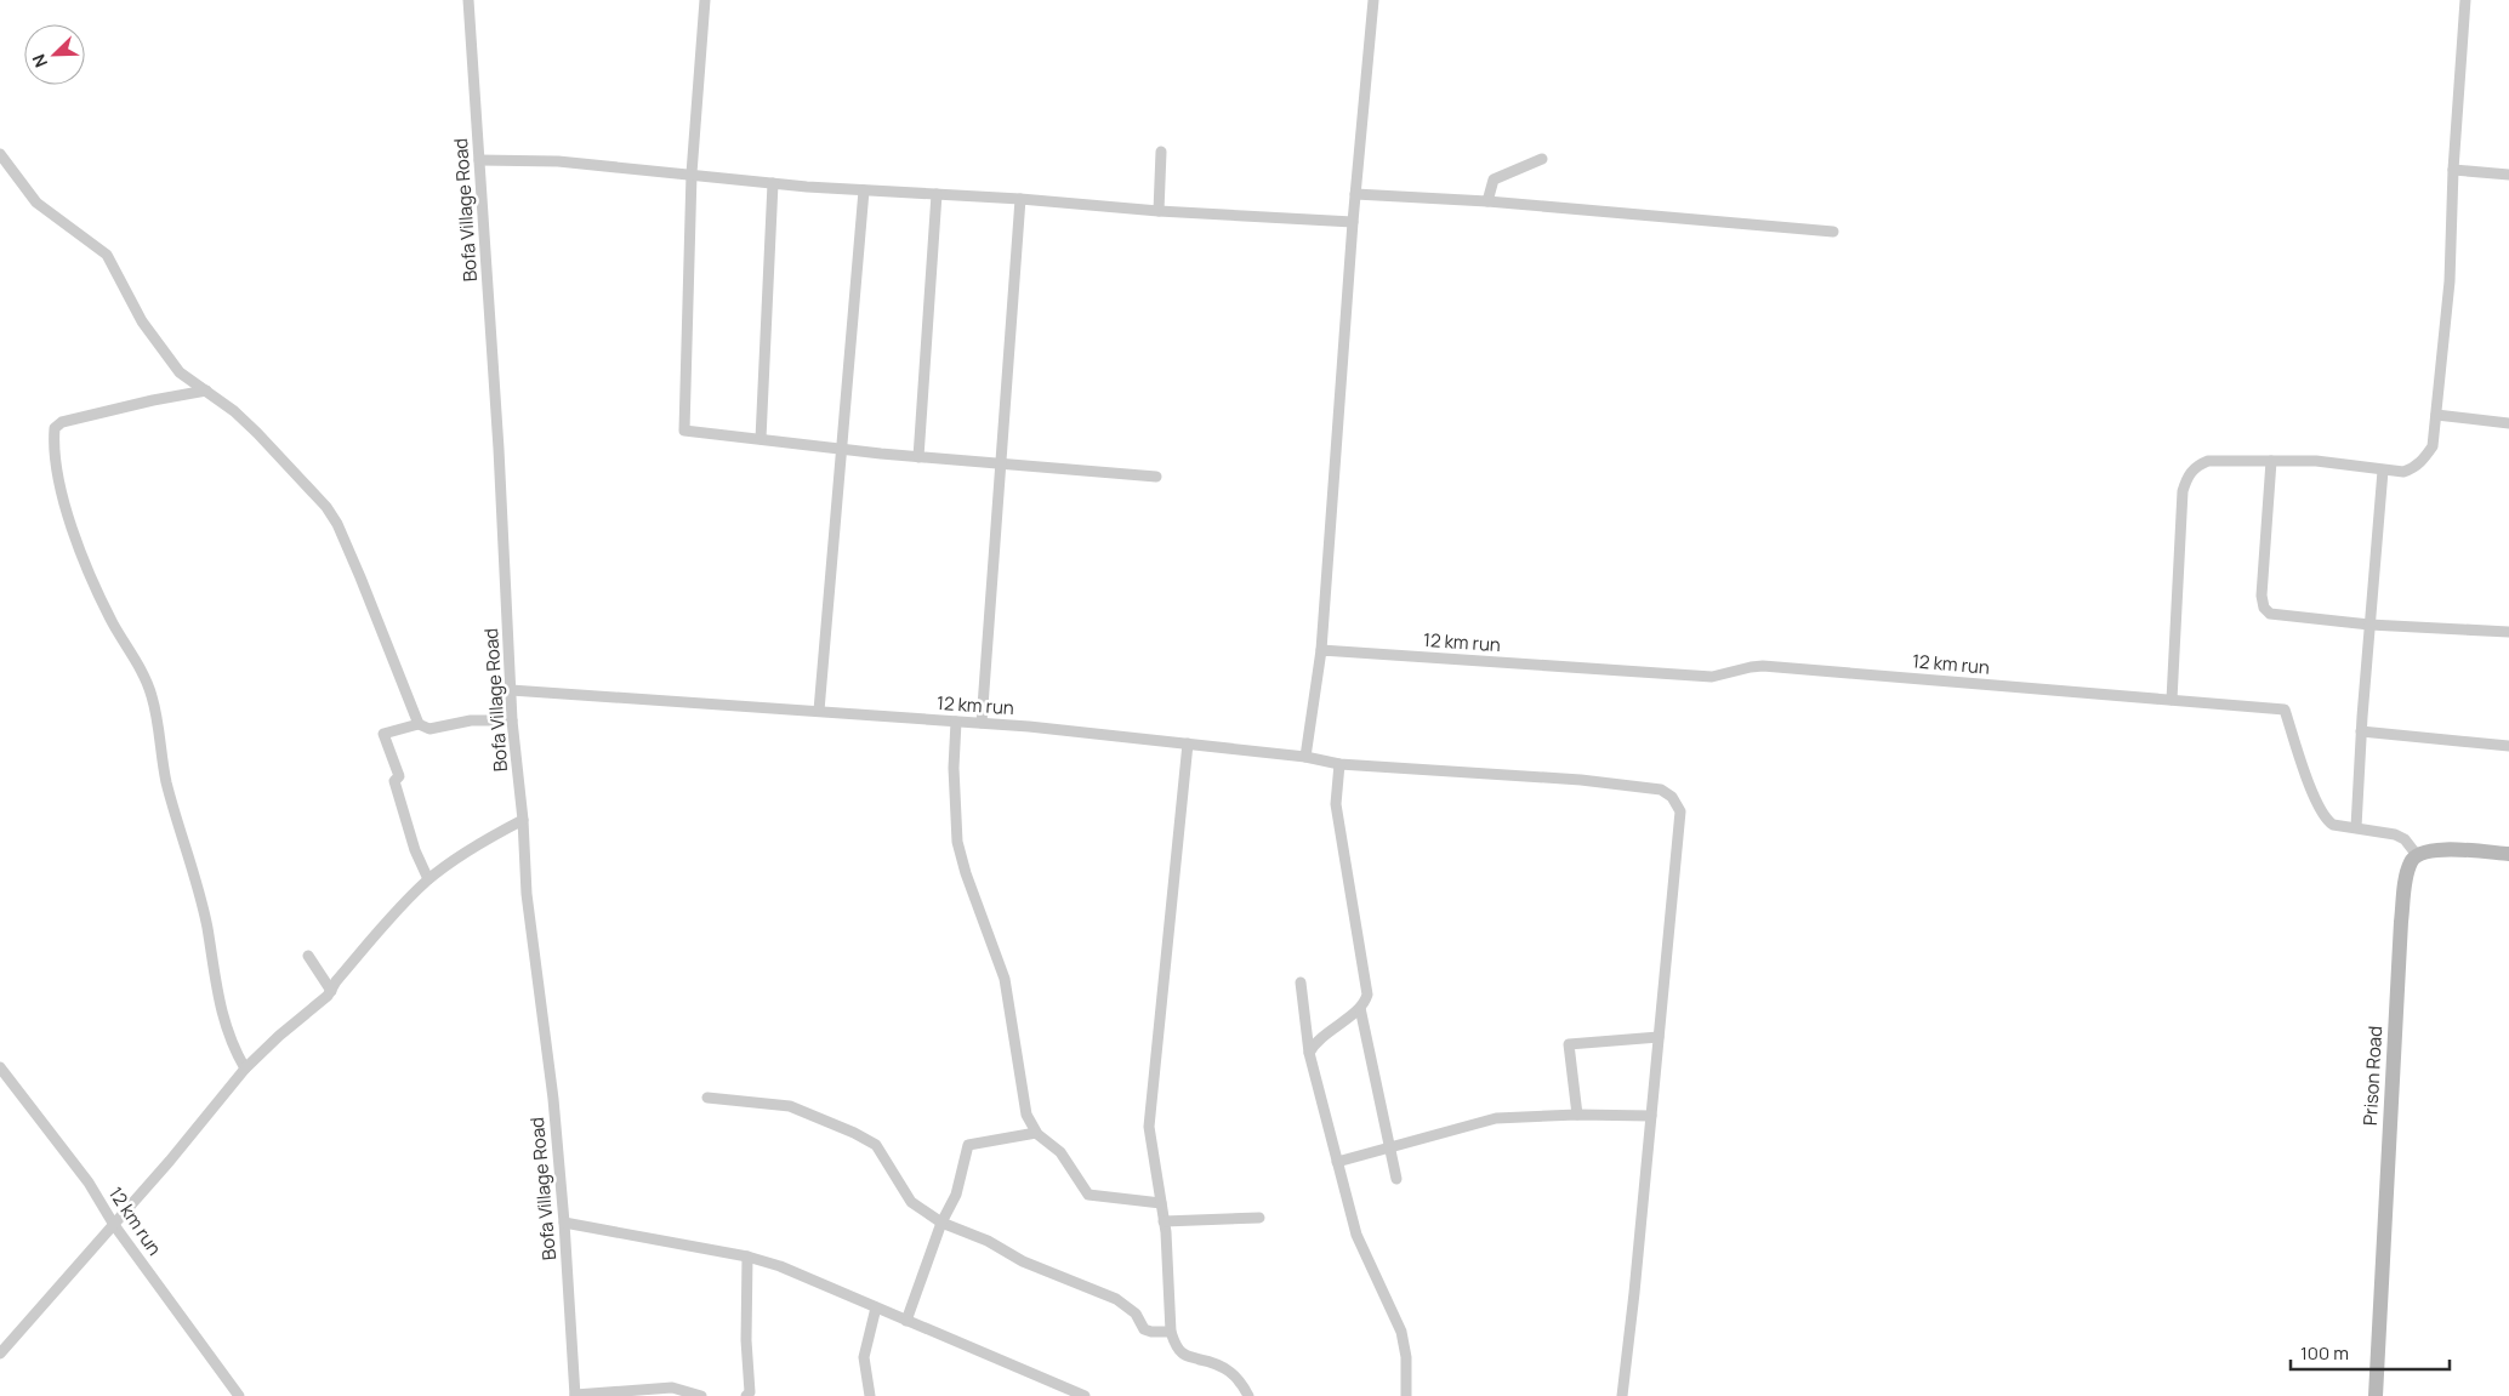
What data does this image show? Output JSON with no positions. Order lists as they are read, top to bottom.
{
  "streets": {
    "street": ["Bofa Village Road", "12 km run", "Prison Road"]
  },
  "crossings": [
    ["Bofa Village Road", "12 km run"],
    ["12 km run", "Prison Road"]
  ],
  "scale_bar": "100 m",
  "north": "bottom left"
}
